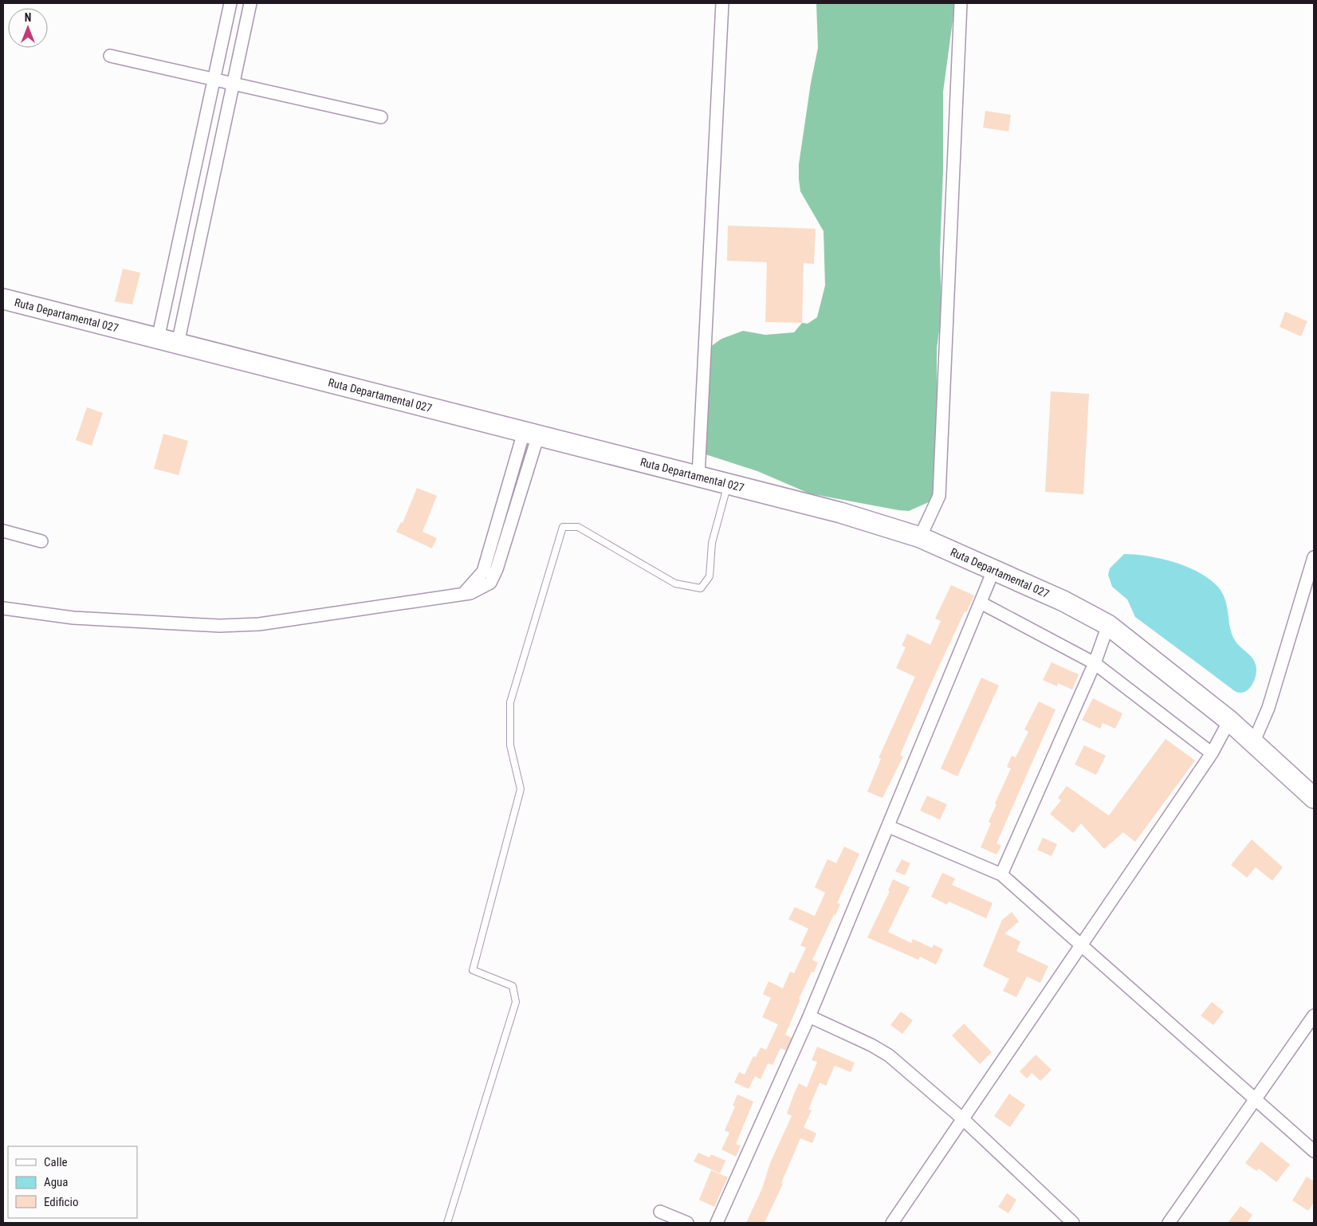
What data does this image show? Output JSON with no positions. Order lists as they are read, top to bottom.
{
  "streets": {
    "main road": ["Ruta Departamental 027"]
  },
  "legend": ["Calle", "Agua", "Edificio"],
  "north": "top"
}
